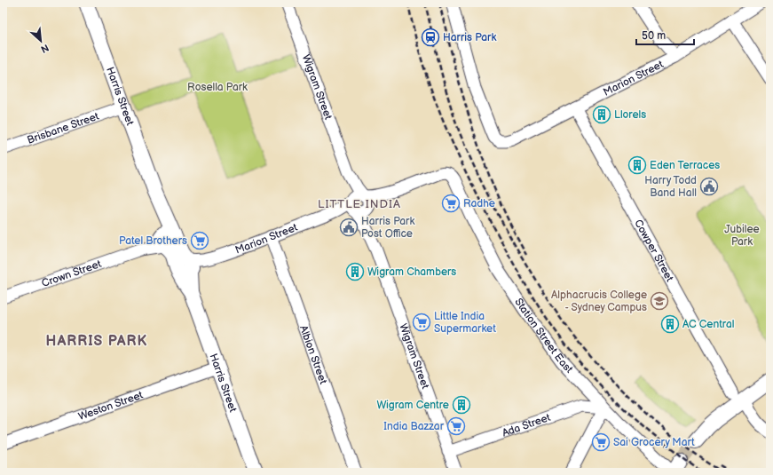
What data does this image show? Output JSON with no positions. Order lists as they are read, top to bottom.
{
  "streets": {
    "main road": ["Harris Street"],
    "street": [
      "Marion Street",
      "Wigram Street",
      "Brisbane Street",
      "Cowper Street",
      "Crown Street",
      "Station Street East",
      "Albion Street",
      "Weston Street",
      "Ada Street"
    ]
  },
  "crossings": [
    ["Marion Street", "Wigram Street"],
    ["Marion Street", "Harris Street"],
    ["Marion Street", "Cowper Street"],
    ["Marion Street", "Station Street East"],
    ["Marion Street", "Albion Street"],
    ["Wigram Street", "Ada Street"],
    ["Harris Street", "Brisbane Street"],
    ["Harris Street", "Crown Street"],
    ["Harris Street", "Weston Street"],
    ["Station Street East", "Ada Street"]
  ],
  "districts": ["LITTLE INDIA", "HARRIS PARK"],
  "parks": ["Rosella Park", "Jubilee Park"],
  "places": {
    "station": ["Harris Park"],
    "building": [
      "Llorels",
      "Eden Terraces",
      "Wigram Chambers",
      "AC Central",
      "Wigram Centre"
    ],
    "public building": ["Harry Todd Band Hall", "Harris Park Post Office"],
    "supermarket": [
      "Radhe",
      "Patel Brothers",
      "Little India Supermarket",
      "India Bazzar",
      "Sai Grocery Mart"
    ],
    "school or university": ["Alphacrucis College - Sydney Campus"]
  },
  "scale_bar": "50 m",
  "north": "bottom right"
}
